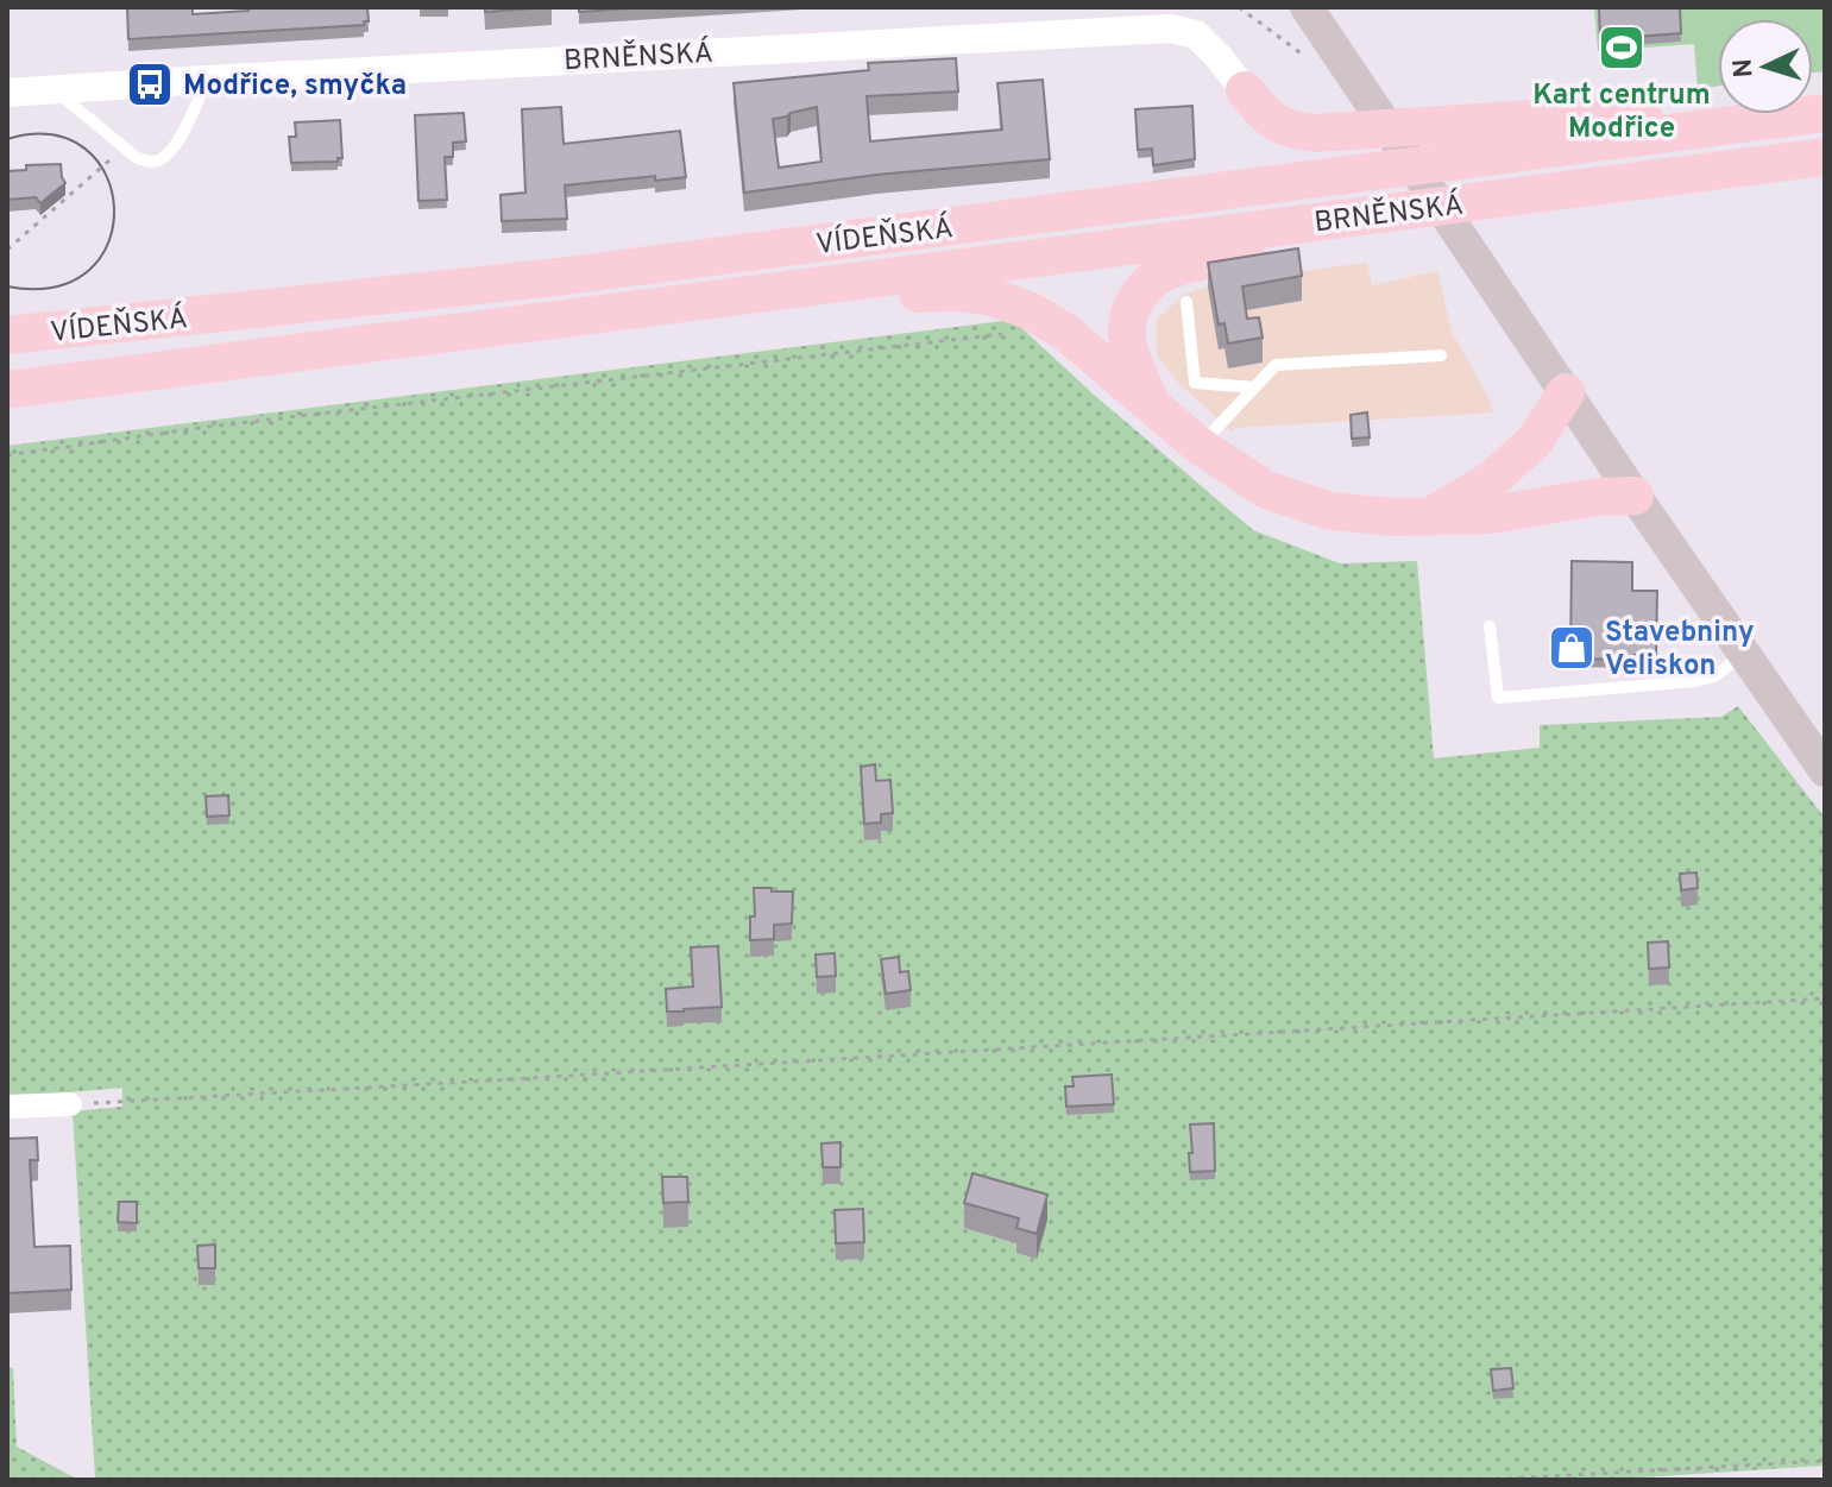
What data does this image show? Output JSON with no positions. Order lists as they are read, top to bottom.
{
  "streets": {
    "highway": ["BRNĚNSKÁ", "VÍDEŇSKÁ"]
  },
  "crossings": [
    ["BRNĚNSKÁ", "VÍDEŇSKÁ"]
  ],
  "places": {
    "sports": ["Kart centrum Modřice"],
    "bus stop": ["Modřice, smyčka"],
    "shop": ["Stavebniny Veliskon"]
  },
  "north": "left"
}
